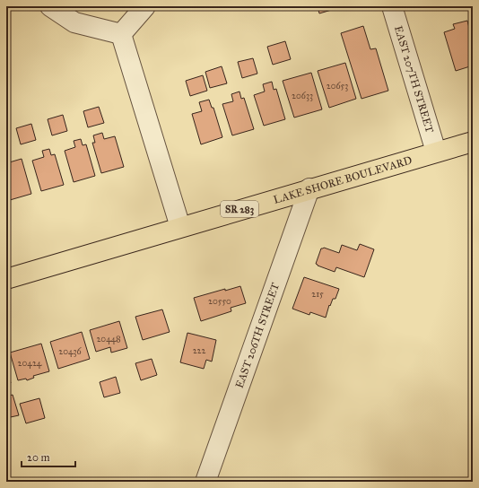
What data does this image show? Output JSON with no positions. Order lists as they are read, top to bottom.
{
  "streets": {
    "main road": ["LAKE SHORE BOULEVARD", "SR 283"],
    "street": ["EAST 207TH STREET", "EAST 206TH STREET"]
  },
  "crossings": [
    ["EAST 207TH STREET", "LAKE SHORE BOULEVARD"],
    ["LAKE SHORE BOULEVARD", "EAST 206TH STREET"]
  ],
  "house_numbers": [
    "20653",
    "20633",
    "215",
    "20550",
    "20448",
    "222",
    "20436",
    "20424"
  ],
  "scale_bar": "20 m"
}
